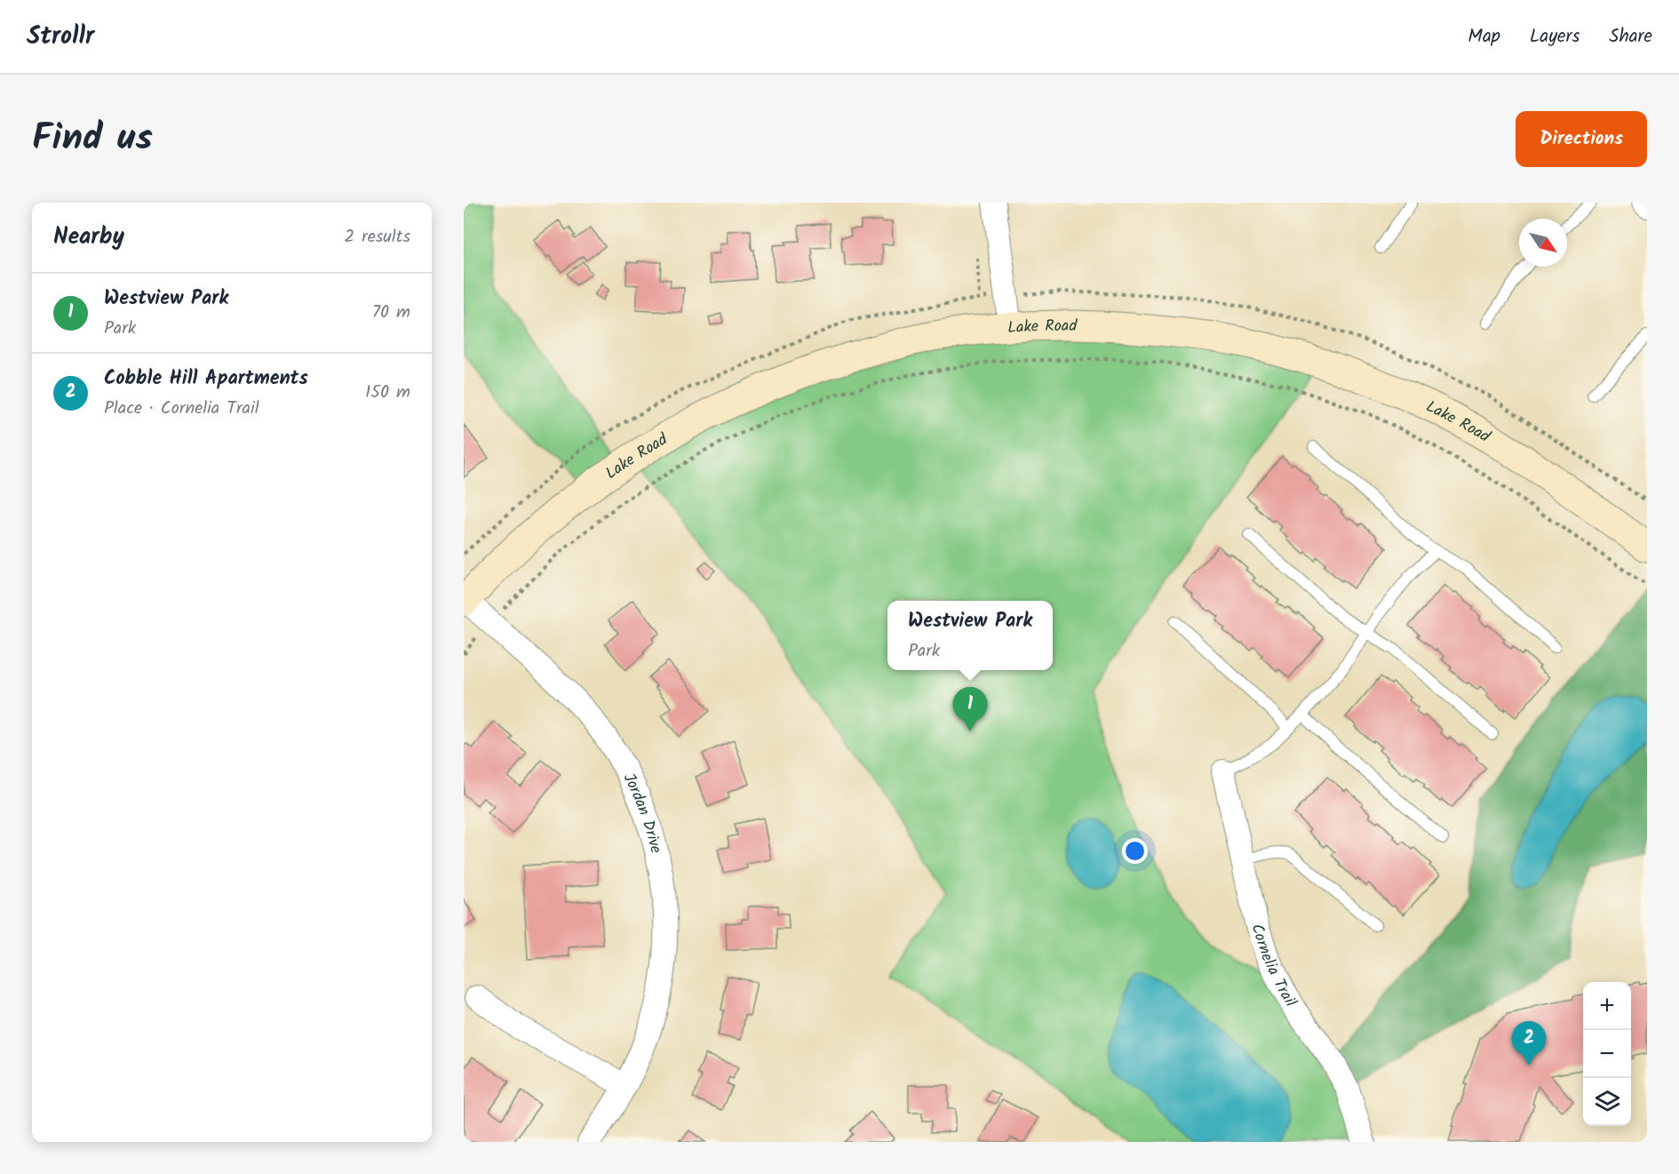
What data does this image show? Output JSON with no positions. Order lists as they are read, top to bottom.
{
  "streets": {
    "street": ["Lake Road", "Jordan Drive", "Cornelia Trail"]
  },
  "crossings": [
    ["Lake Road", "Jordan Drive"]
  ],
  "north": "bottom right",
  "page": {
    "header": "Strollr",
    "nav": ["Map", "Layers", "Share"],
    "title": "Find us",
    "buttons": "Directions",
    "heading": ["Nearby", "2 results"],
    "list": [
      {
        "mark": "1",
        "name": "Westview Park",
        "note": "Park",
        "value": "70 m"
      },
      {
        "mark": "2",
        "name": "Cobble Hill Apartments",
        "note": "Place · Cornelia Trail",
        "value": "150 m"
      }
    ],
    "popup": ["Westview Park", "Park"],
    "pins": ["1", "2"],
    "map_buttons": ["+", "−"]
  }
}
